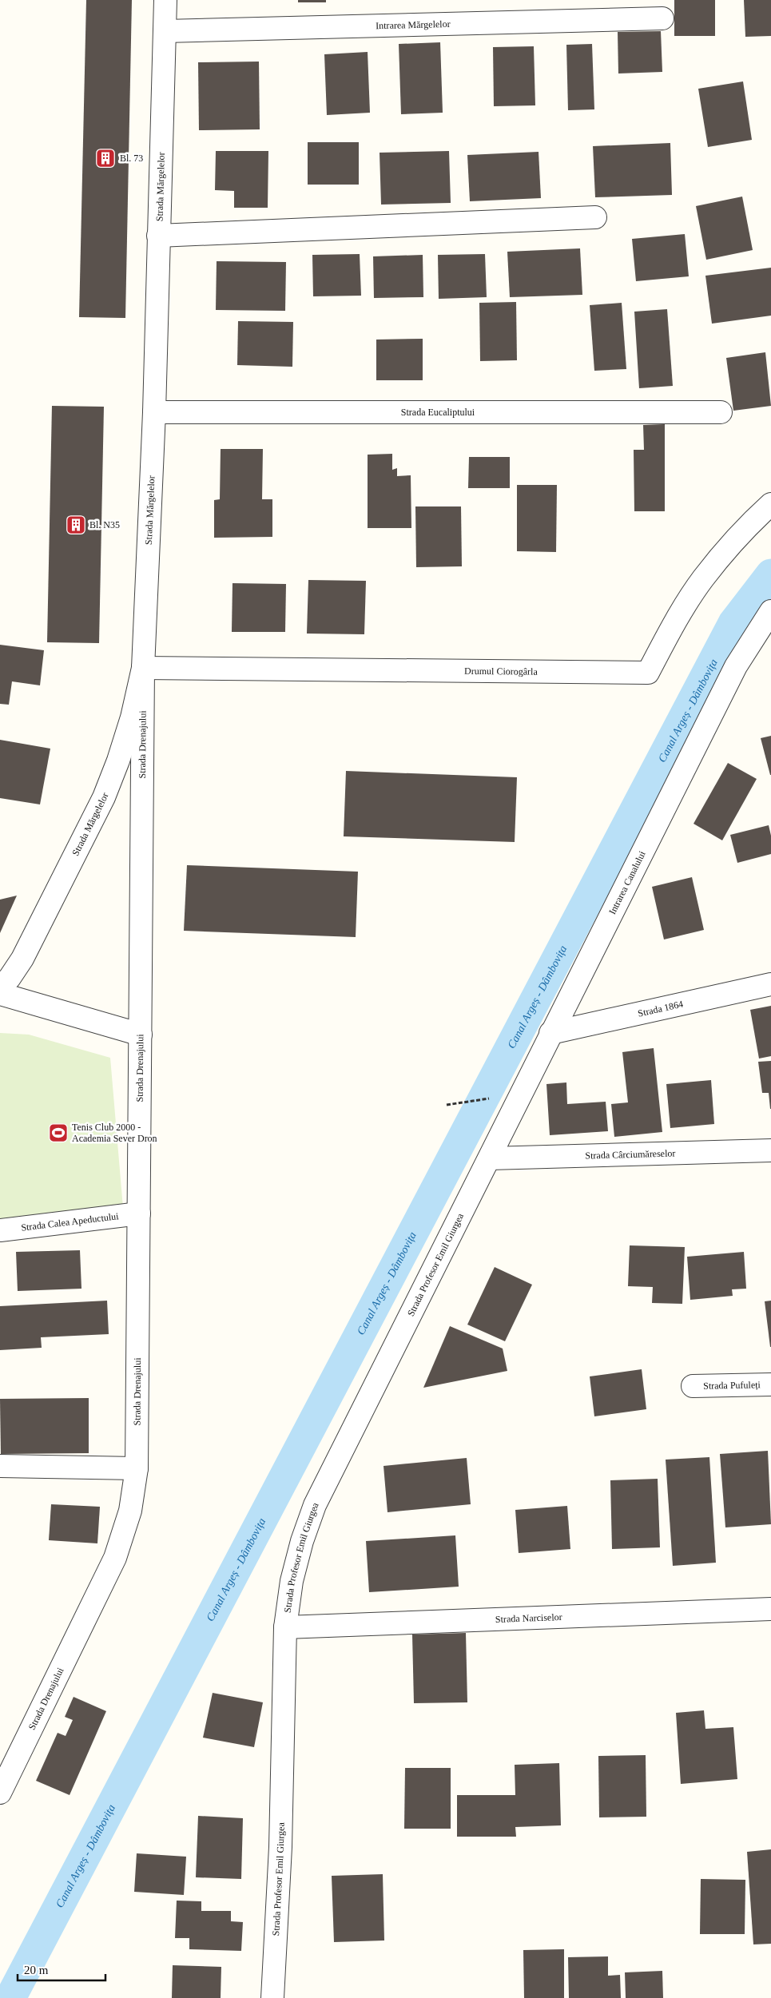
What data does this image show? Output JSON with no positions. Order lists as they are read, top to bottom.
{
  "streets": {
    "street": [
      "Intrarea Mărgelelor",
      "Strada Mărgelelor",
      "Strada Eucaliptului",
      "Drumul Ciorogârla",
      "Strada Drenajului",
      "Intrarea Canalului",
      "Strada 1864",
      "Strada Cârciumăreselor",
      "Strada Calea Apeductului",
      "Strada Profesor Emil Giurgea",
      "Strada Pufuleți",
      "Strada Narciselor"
    ]
  },
  "crossings": [
    ["Intrarea Mărgelelor", "Strada Mărgelelor"],
    ["Strada Mărgelelor", "Strada Eucaliptului"],
    ["Strada Mărgelelor", "Drumul Ciorogârla"],
    ["Strada Mărgelelor", "Strada Drenajului"],
    ["Drumul Ciorogârla", "Strada Drenajului"],
    ["Strada Drenajului", "Strada Calea Apeductului"],
    ["Intrarea Canalului", "Strada 1864"],
    ["Intrarea Canalului", "Strada Cârciumăreselor"],
    ["Intrarea Canalului", "Strada Profesor Emil Giurgea"],
    ["Strada Cârciumăreselor", "Strada Profesor Emil Giurgea"],
    ["Strada Profesor Emil Giurgea", "Strada Narciselor"]
  ],
  "water": ["Canal Argeș - Dâmbovița"],
  "places": {
    "building": ["Bl. 73", "Bl. N35"],
    "sports": ["Tenis Club 2000 - Academia Sever Dron"]
  },
  "scale_bar": "20 m"
}
